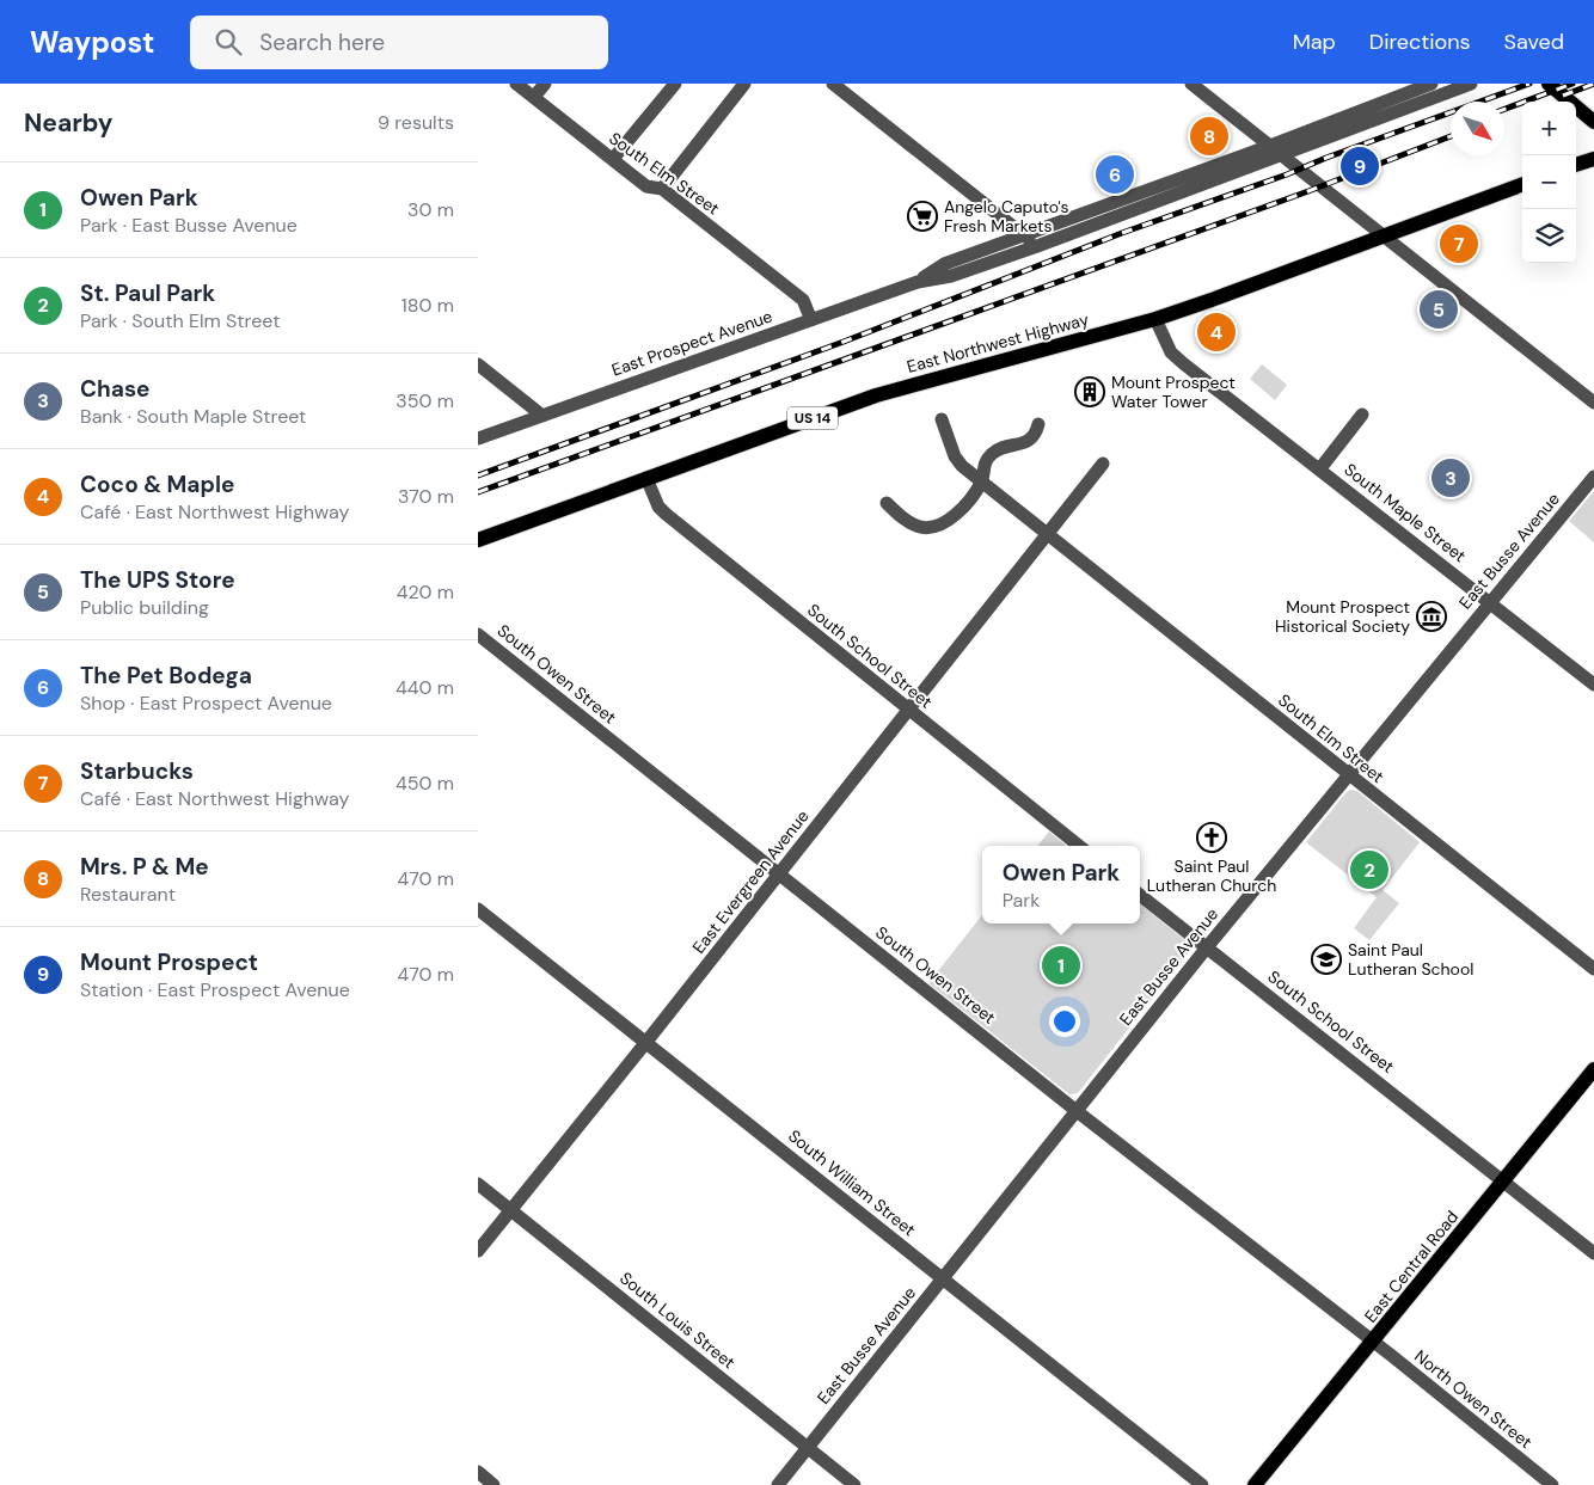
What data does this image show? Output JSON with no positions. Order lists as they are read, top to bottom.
{
  "streets": {
    "main road": ["East Northwest Highway", "US 14", "East Central Road"],
    "street": [
      "South Elm Street",
      "East Prospect Avenue",
      "South Maple Street",
      "East Busse Avenue",
      "South School Street",
      "South Owen Street",
      "East Evergreen Avenue",
      "South William Street",
      "South Louis Street",
      "North Owen Street"
    ]
  },
  "crossings": [
    ["South Elm Street", "East Prospect Avenue"],
    ["South Elm Street", "East Busse Avenue"],
    ["South Elm Street", "East Evergreen Avenue"],
    ["East Northwest Highway", "South Maple Street"],
    ["East Northwest Highway", "South School Street"],
    ["South Maple Street", "East Busse Avenue"],
    ["East Busse Avenue", "South School Street"],
    ["East Busse Avenue", "South Owen Street"],
    ["East Busse Avenue", "South William Street"],
    ["East Busse Avenue", "South Louis Street"],
    ["South School Street", "East Evergreen Avenue"],
    ["South School Street", "East Central Road"],
    ["South Owen Street", "East Evergreen Avenue"],
    ["South Owen Street", "East Central Road"],
    ["South Owen Street", "North Owen Street"],
    ["East Evergreen Avenue", "South William Street"],
    ["East Evergreen Avenue", "South Louis Street"],
    ["East Central Road", "North Owen Street"]
  ],
  "places": {
    "supermarket": ["Angelo Caputo's Fresh Markets"],
    "building": ["Mount Prospect Water Tower"],
    "museum": ["Mount Prospect Historical Society"],
    "church": ["Saint Paul Lutheran Church"],
    "school or university": ["Saint Paul Lutheran School"]
  },
  "north": "bottom right",
  "page": {
    "header": "Waypost",
    "search": "Search here",
    "nav": ["Map", "Directions", "Saved"],
    "heading": ["Nearby", "9 results"],
    "map_buttons": ["+", "−"],
    "pins": [
      "8",
      "9",
      "6",
      "7",
      "5",
      "4",
      "3",
      "2",
      "1"
    ],
    "list": [
      {
        "mark": "1",
        "name": "Owen Park",
        "note": "Park · East Busse Avenue",
        "value": "30 m"
      },
      {
        "mark": "2",
        "name": "St. Paul Park",
        "note": "Park · South Elm Street",
        "value": "180 m"
      },
      {
        "mark": "3",
        "name": "Chase",
        "note": "Bank · South Maple Street",
        "value": "350 m"
      },
      {
        "mark": "4",
        "name": "Coco & Maple",
        "note": "Café · East Northwest Highway",
        "value": "370 m"
      },
      {
        "mark": "5",
        "name": "The UPS Store",
        "note": "Public building",
        "value": "420 m"
      },
      {
        "mark": "6",
        "name": "The Pet Bodega",
        "note": "Shop · East Prospect Avenue",
        "value": "440 m"
      },
      {
        "mark": "7",
        "name": "Starbucks",
        "note": "Café · East Northwest Highway",
        "value": "450 m"
      },
      {
        "mark": "8",
        "name": "Mrs. P & Me",
        "note": "Restaurant",
        "value": "470 m"
      },
      {
        "mark": "9",
        "name": "Mount Prospect",
        "note": "Station · East Prospect Avenue",
        "value": "470 m"
      }
    ],
    "popup": ["Owen Park", "Park"]
  }
}
